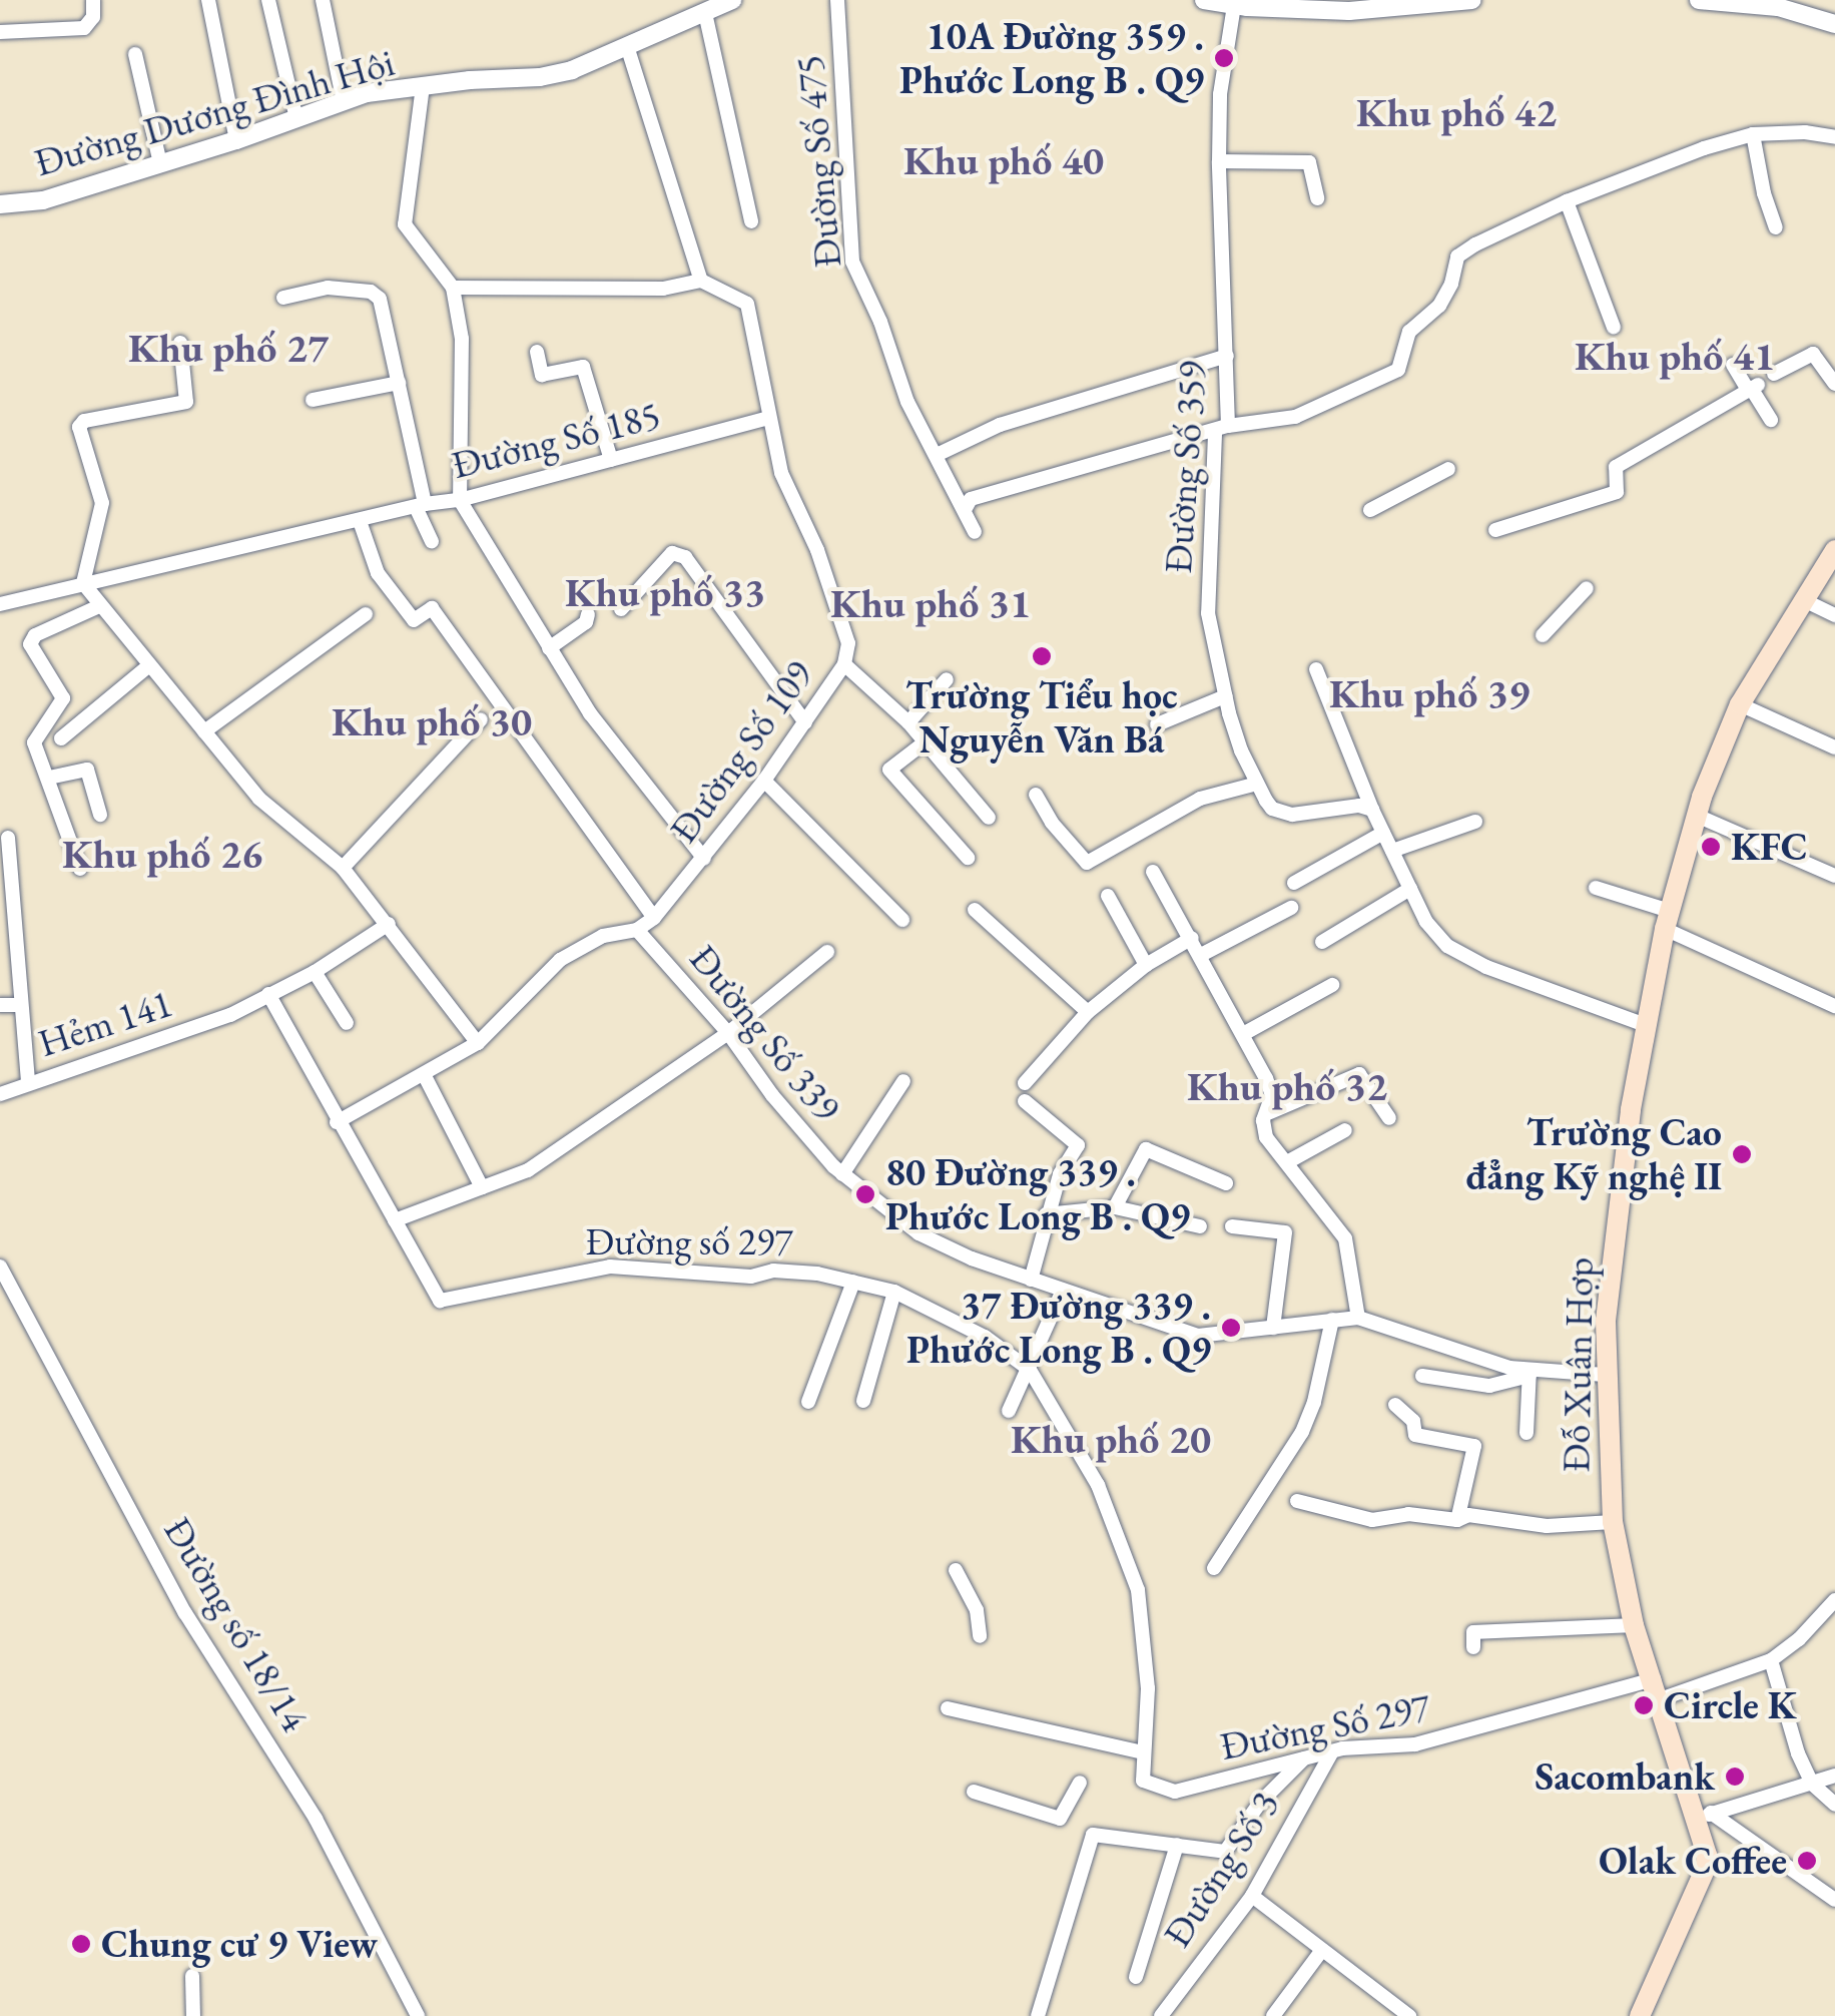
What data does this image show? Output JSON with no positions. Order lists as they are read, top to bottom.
{
  "streets": {
    "main road": ["Đỗ Xuân Hợp"],
    "street": [
      "Đường Dương Đình Hội",
      "Đường Số 475",
      "Đường Số 185",
      "Đường Số 359",
      "Đường Số 109",
      "Hẻm 141",
      "Đường Số 339",
      "Đường số 297",
      "Đường số 18/14",
      "Đường Số 297",
      "Đường Số 3"
    ]
  },
  "crossings": [
    ["Đường Số 185", "Đường Số 109"],
    ["Đường Số 109", "Đường Số 339"],
    ["Hẻm 141", "Đường số 297"],
    ["Đường Số 339", "Đường số 297"],
    ["Đường Số 339", "Đỗ Xuân Hợp"],
    ["Đỗ Xuân Hợp", "Đường Số 297"],
    ["Đường Số 297", "Đường Số 3"]
  ],
  "districts": [
    "Khu phố 42",
    "Khu phố 40",
    "Khu phố 27",
    "Khu phố 41",
    "Khu phố 33",
    "Khu phố 31",
    "Khu phố 39",
    "Khu phố 30",
    "Khu phố 26",
    "Khu phố 32",
    "Khu phố 20"
  ],
  "places": [
    "10A Đường 359 . Phước Long B . Q9",
    "Trường Tiểu học Nguyễn Văn Bá",
    "KFC",
    "Trường Cao đẳng Kỹ nghệ II",
    "80 Đường 339 . Phước Long B . Q9",
    "37 Đường 339 . Phước Long B . Q9",
    "Circle K",
    "Sacombank",
    "Olak Coffee",
    "Chung cư 9 View"
  ]
}
